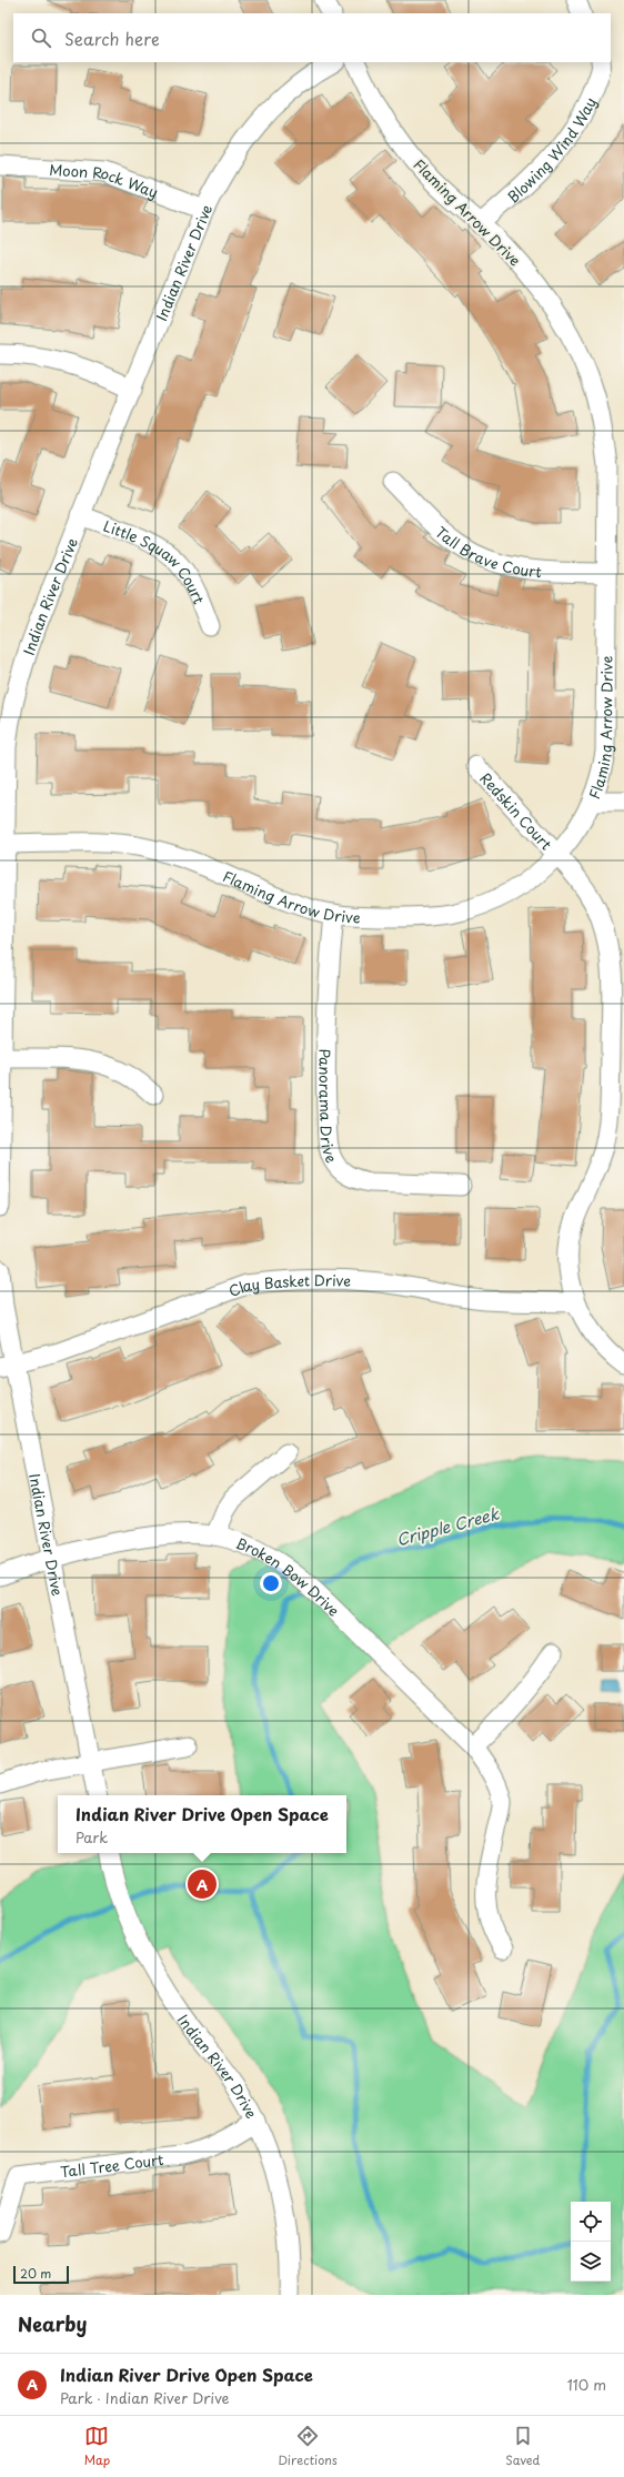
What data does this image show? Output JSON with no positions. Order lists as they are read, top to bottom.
{
  "streets": {
    "street": [
      "Blowing Wind Way",
      "Moon Rock Way",
      "Flaming Arrow Drive",
      "Indian River Drive",
      "Tall Brave Court",
      "Little Squaw Court",
      "Redskin Court",
      "Panorama Drive",
      "Clay Basket Drive",
      "Broken Bow Drive",
      "Tall Tree Court"
    ]
  },
  "crossings": [
    ["Blowing Wind Way", "Flaming Arrow Drive"],
    ["Moon Rock Way", "Indian River Drive"],
    ["Flaming Arrow Drive", "Indian River Drive"],
    ["Flaming Arrow Drive", "Tall Brave Court"],
    ["Flaming Arrow Drive", "Redskin Court"],
    ["Flaming Arrow Drive", "Panorama Drive"],
    ["Indian River Drive", "Little Squaw Court"],
    ["Indian River Drive", "Clay Basket Drive"],
    ["Indian River Drive", "Broken Bow Drive"],
    ["Indian River Drive", "Tall Tree Court"],
    ["Redskin Court", "Clay Basket Drive"]
  ],
  "water": ["Cripple Creek"],
  "scale_bar": "20 m",
  "page": {
    "search": "Search here",
    "popup": ["Indian River Drive Open Space", "Park"],
    "pins": "A",
    "scale": "20 m",
    "heading": "Nearby",
    "list": [
      {
        "mark": "A",
        "name": "Indian River Drive Open Space",
        "note": "Park · Indian River Drive",
        "value": "110 m"
      }
    ],
    "nav": ["Map", "Directions", "Saved"]
  }
}
